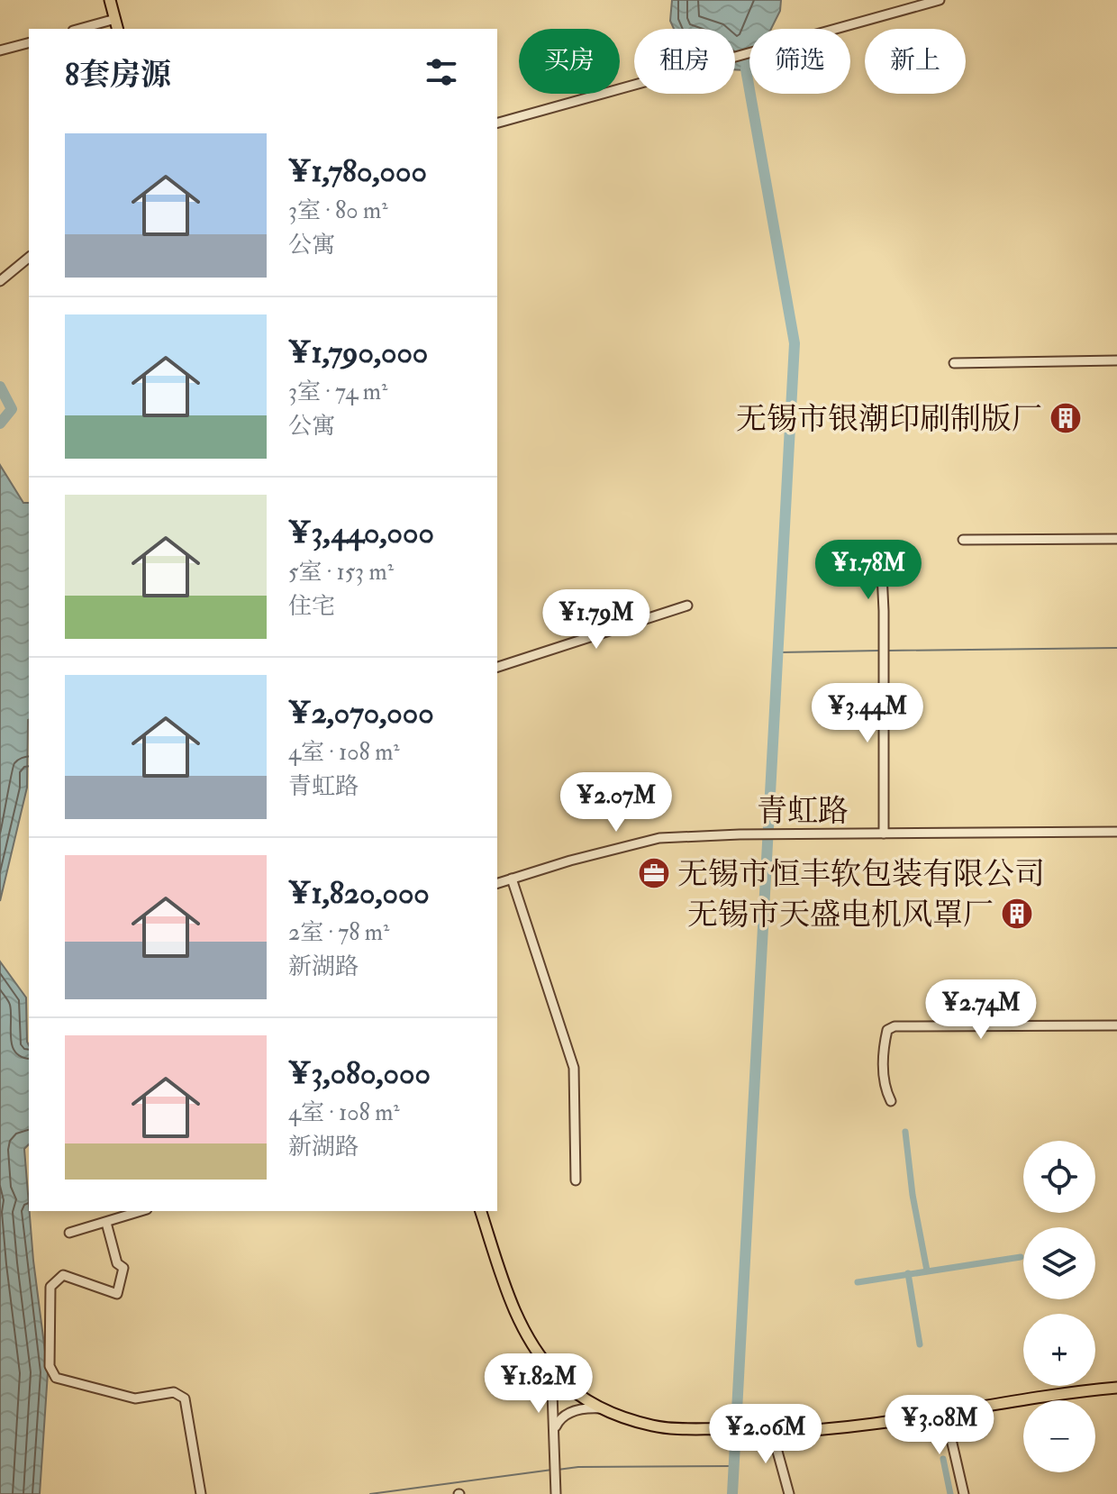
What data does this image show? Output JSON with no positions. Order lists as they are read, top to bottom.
{
  "streets": {
    "street": ["青虹路"]
  },
  "places": {
    "building": ["无锡市银潮印刷制版厂", "无锡市天盛电机风罩厂"],
    "office": ["无锡市恒丰软包装有限公司"]
  },
  "page": {
    "chip": [
      "买房",
      "租房",
      "筛选",
      "新上"
    ],
    "heading": "8套房源",
    "list": [
      {
        "name": "¥1,780,000",
        "note": "3室 · 80 m² · 公寓"
      },
      {
        "name": "¥1,790,000",
        "note": "3室 · 74 m² · 公寓"
      },
      {
        "name": "¥3,440,000",
        "note": "5室 · 153 m² · 住宅"
      },
      {
        "name": "¥2,070,000",
        "note": "4室 · 108 m² · 青虹路"
      },
      {
        "name": "¥1,820,000",
        "note": "2室 · 78 m² · 新湖路"
      },
      {
        "name": "¥3,080,000",
        "note": "4室 · 108 m² · 新湖路"
      }
    ],
    "price": [
      "¥1.78M",
      "¥1.79M",
      "¥3.44M",
      "¥2.07M",
      "¥2.74M",
      "¥1.82M",
      "¥3.08M",
      "¥2.06M"
    ],
    "map_buttons": ["+", "−"]
  }
}
